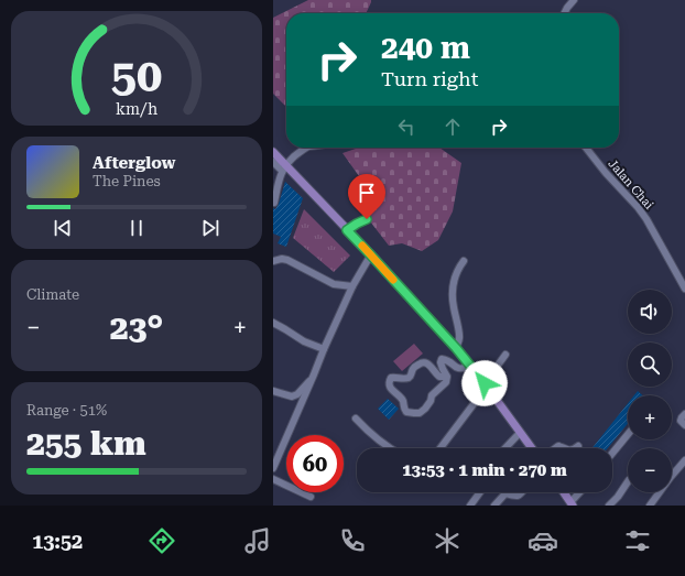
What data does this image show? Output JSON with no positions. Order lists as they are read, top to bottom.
{
  "streets": {
    "street": ["Jalan Chai"]
  },
  "page": {
    "turn": ["240 m", "Turn right"],
    "song": ["Afterglow", "The Pines"],
    "tile": [
      "Climate",
      ["Range · 51%", "255 km"]
    ],
    "map_buttons": ["+", "−"],
    "heat": ["−", "23°", "+"],
    "limit": "60",
    "trip": "13:53 · 1 min · 270 m",
    "tabs": "13:52",
    "gauge": ["50", "km/h"]
  }
}
